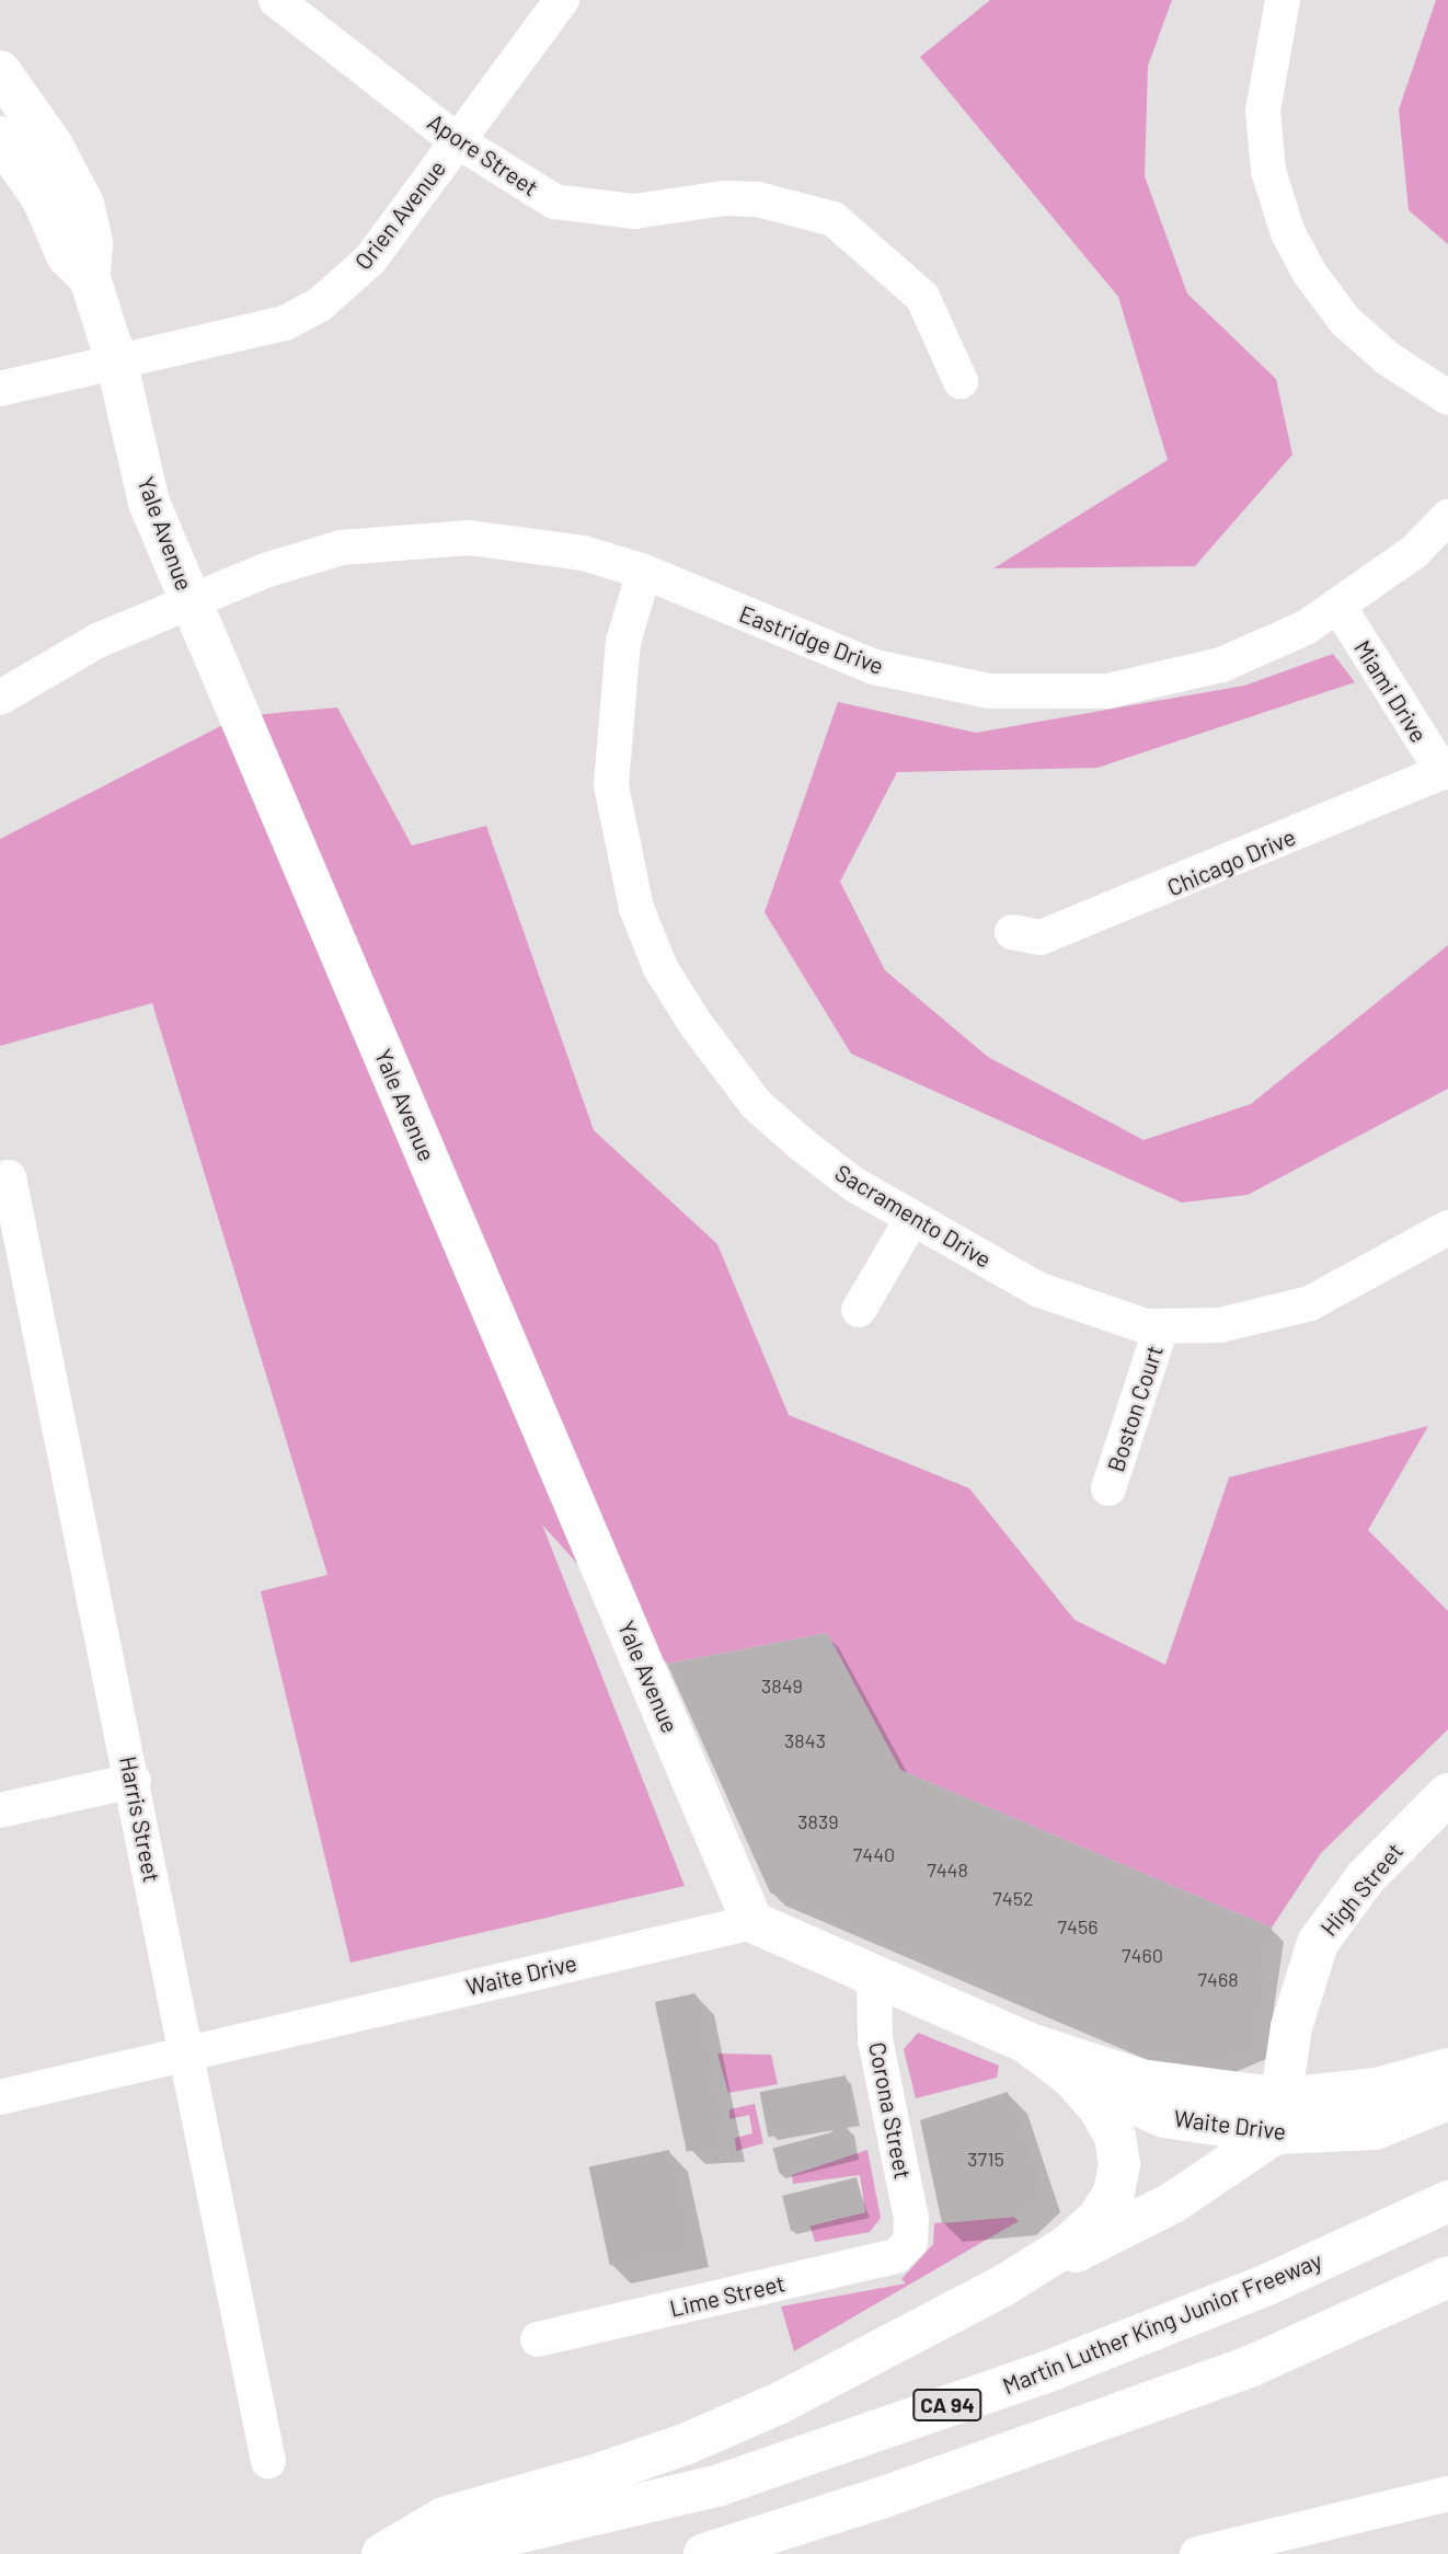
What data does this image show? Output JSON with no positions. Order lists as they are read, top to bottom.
{
  "streets": {
    "main road": [
      "Yale Avenue",
      "High Street",
      "Waite Drive",
      "Martin Luther King Junior Freeway",
      "CA 94"
    ],
    "street": [
      "Apore Street",
      "Orien Avenue",
      "Eastridge Drive",
      "Miami Drive",
      "Chicago Drive",
      "Sacramento Drive",
      "Boston Court",
      "Harris Street",
      "Corona Street",
      "Lime Street"
    ]
  },
  "crossings": [
    ["Apore Street", "Orien Avenue"],
    ["Orien Avenue", "Yale Avenue"],
    ["Yale Avenue", "Eastridge Drive"],
    ["Yale Avenue", "Waite Drive"],
    ["Eastridge Drive", "Miami Drive"],
    ["Eastridge Drive", "Sacramento Drive"],
    ["Miami Drive", "Chicago Drive"],
    ["Sacramento Drive", "Boston Court"],
    ["Harris Street", "Waite Drive"],
    ["High Street", "Waite Drive"],
    ["Waite Drive", "Corona Street"],
    ["Corona Street", "Lime Street"]
  ],
  "house_numbers": [
    "3849",
    "3843",
    "3839",
    "7440",
    "7448",
    "7452",
    "7456",
    "7460",
    "7468",
    "3715"
  ]
}
